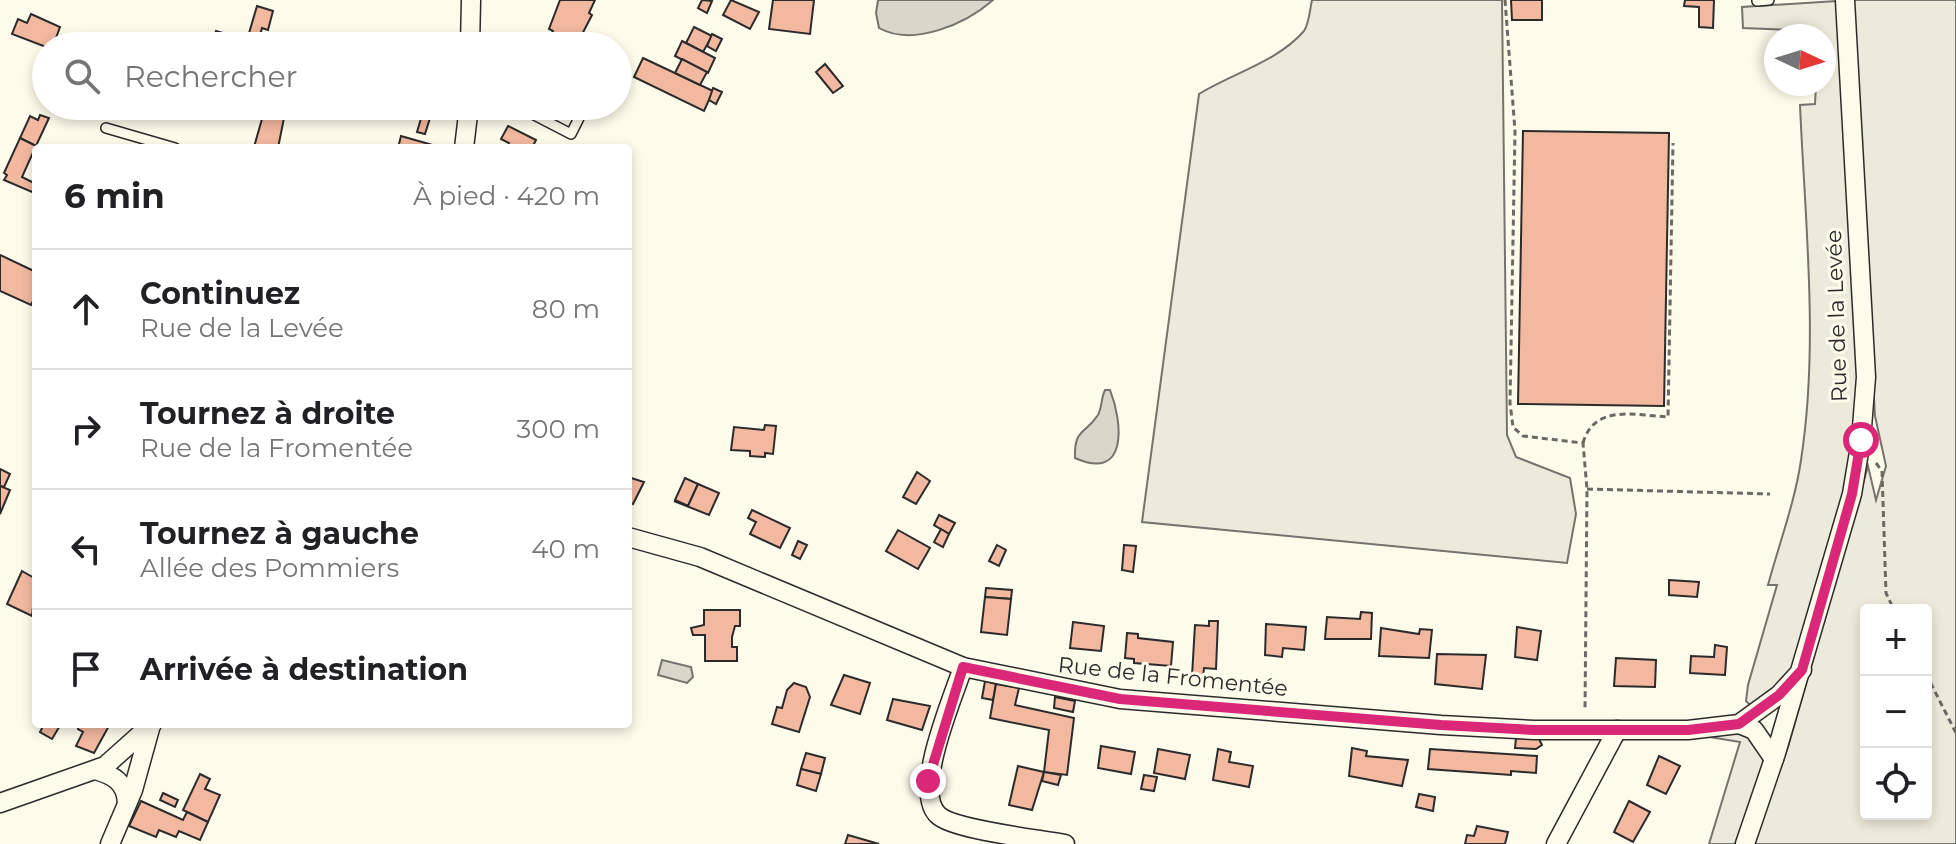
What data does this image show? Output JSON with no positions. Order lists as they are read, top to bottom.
{
  "streets": {
    "street": ["Rue de la Levée", "Rue de la Fromentée"]
  },
  "crossings": [
    ["Rue de la Levée", "Rue de la Fromentée"]
  ],
  "north": "right",
  "page": {
    "search": "Rechercher",
    "heading": ["6 min", "À pied · 420 m"],
    "list": [
      ["Continuez", "Rue de la Levée", "80 m"],
      ["Tournez à droite", "Rue de la Fromentée", "300 m"],
      ["Tournez à gauche", "Allée des Pommiers", "40 m"],
      "Arrivée à destination"
    ],
    "map_buttons": ["+", "−"]
  }
}
